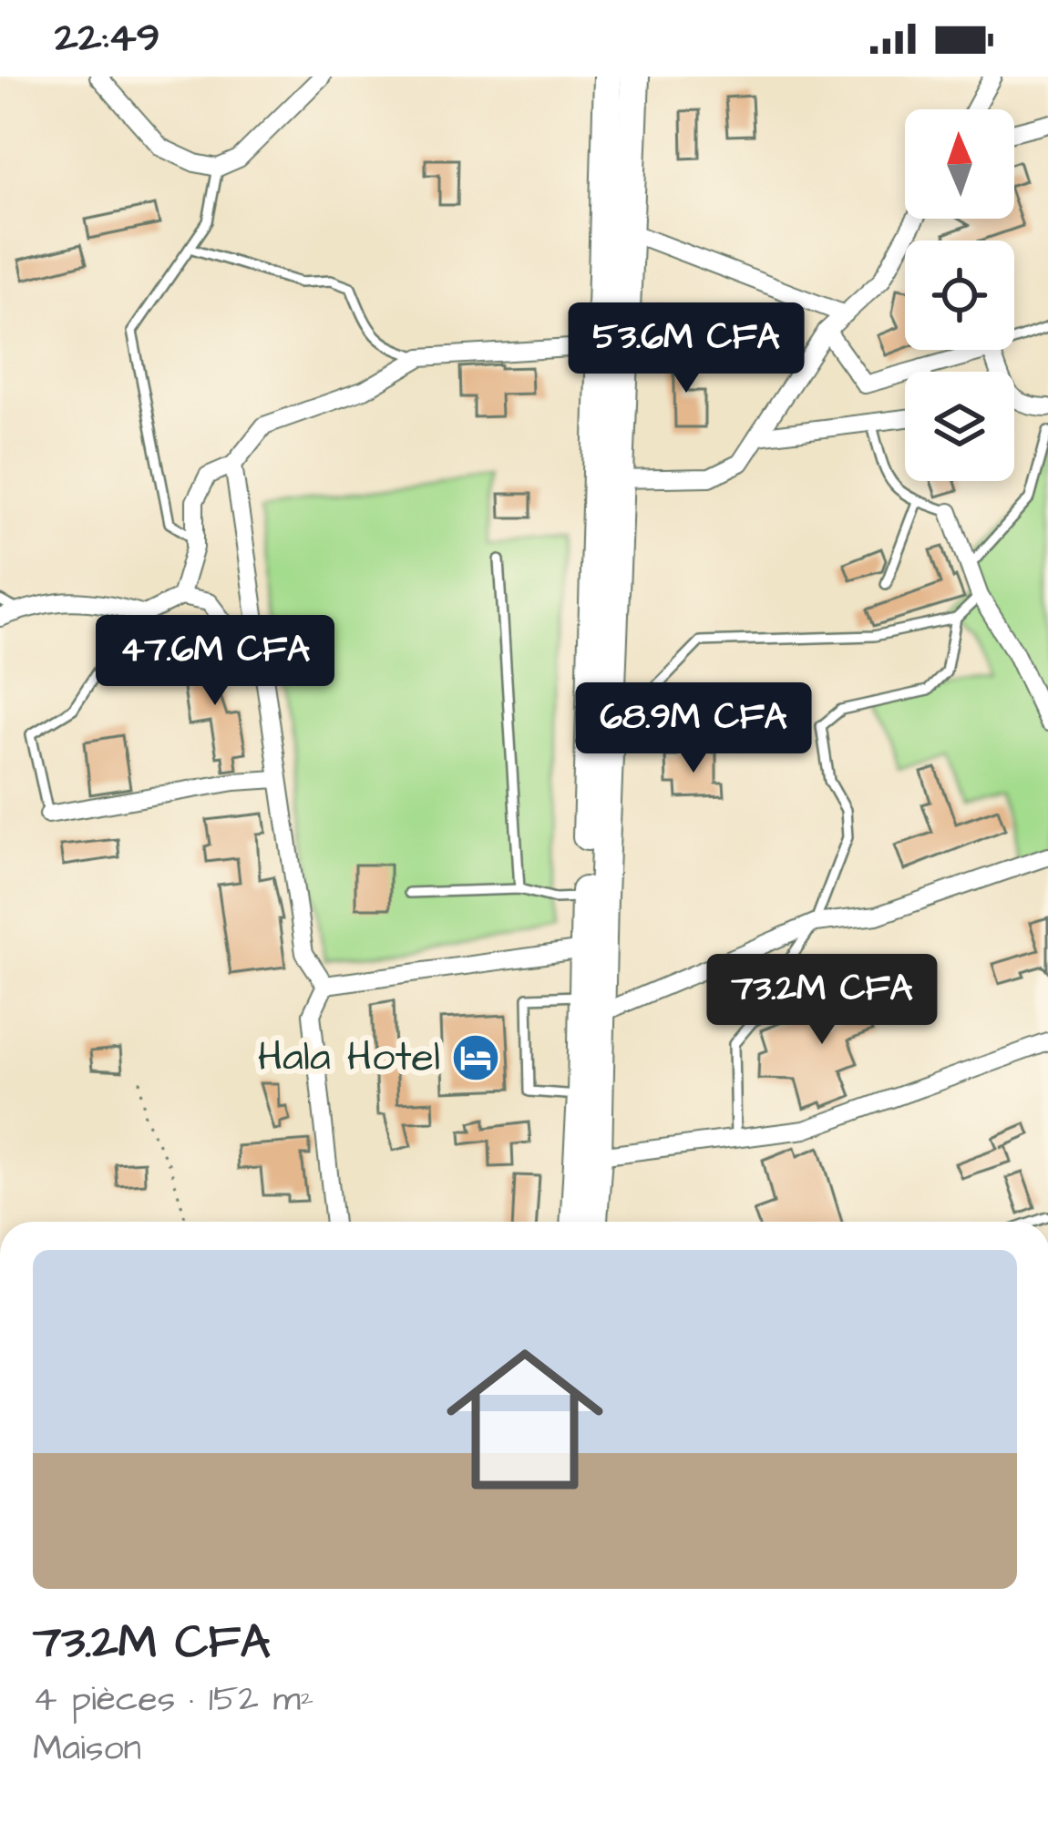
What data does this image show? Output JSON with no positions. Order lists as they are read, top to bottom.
{
  "places": {
    "hotel": ["Hala Hotel"]
  },
  "north": "top",
  "page": {
    "status": "22:49",
    "price": [
      "53.6M CFA",
      "47.6M CFA",
      "68.9M CFA",
      "73.2M CFA"
    ],
    "list": [
      {
        "name": "73.2M CFA",
        "note": "4 pièces · 152 m² · Maison"
      }
    ]
  }
}
